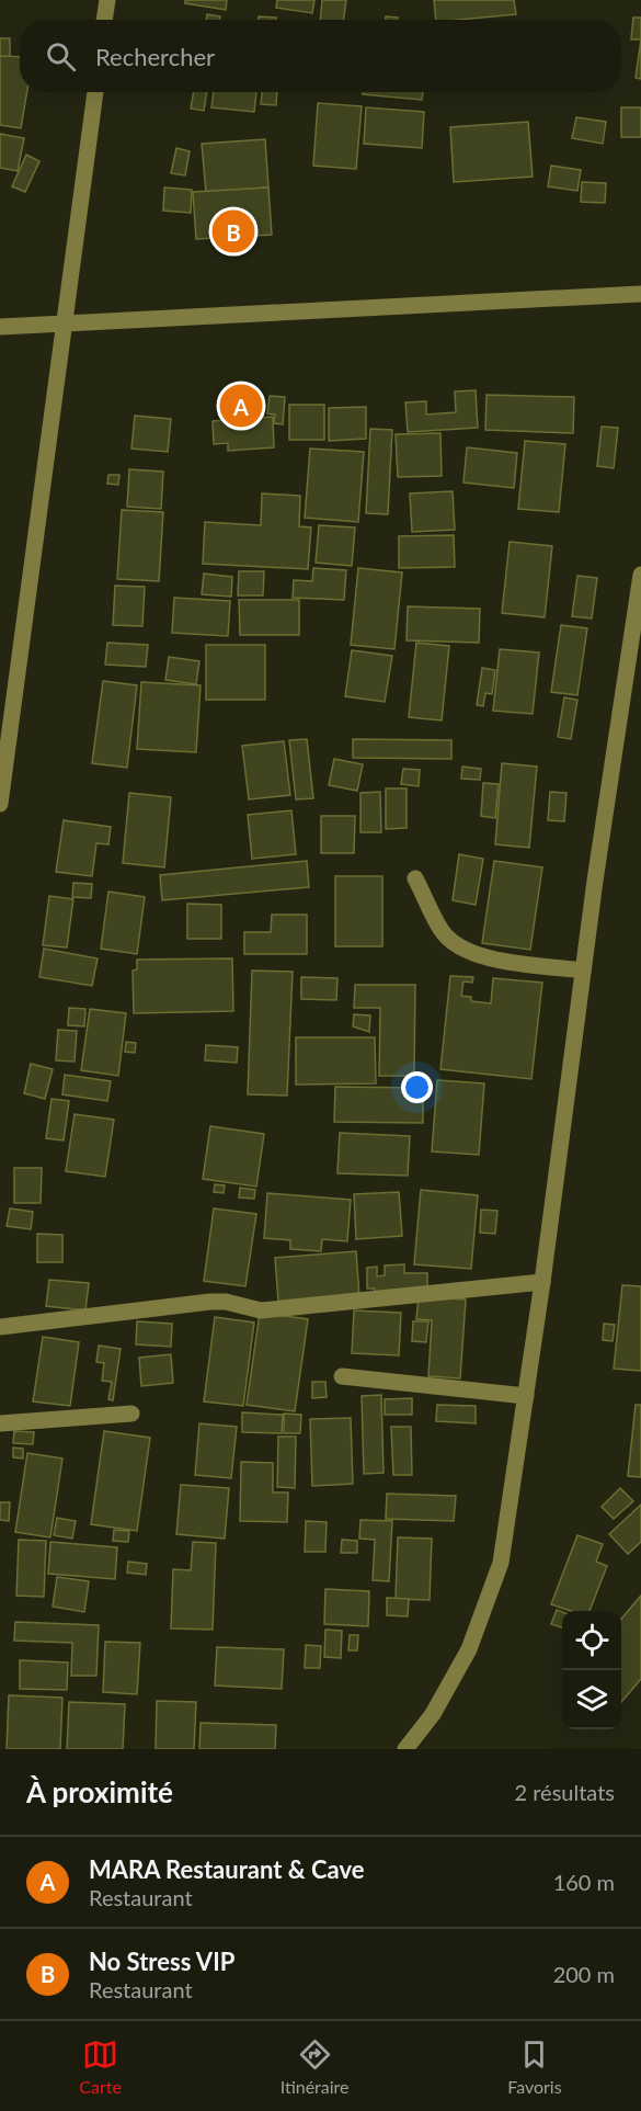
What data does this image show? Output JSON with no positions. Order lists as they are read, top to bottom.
{
  "page": {
    "search": "Rechercher",
    "pins": ["B", "A"],
    "heading": ["À proximité", "2 résultats"],
    "list": [
      {
        "mark": "A",
        "name": "MARA Restaurant & Cave",
        "note": "Restaurant",
        "value": "160 m"
      },
      {
        "mark": "B",
        "name": "No Stress VIP",
        "note": "Restaurant",
        "value": "200 m"
      }
    ],
    "nav": ["Carte", "Itinéraire", "Favoris"]
  }
}
